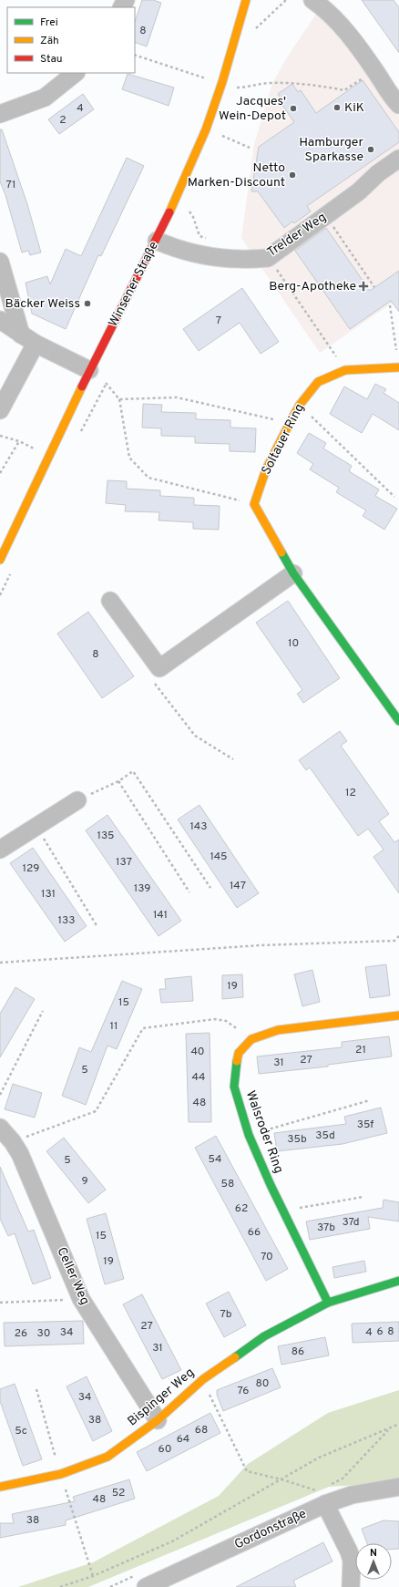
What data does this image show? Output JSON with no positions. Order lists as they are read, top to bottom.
{
  "streets": {
    "street": [
      "Trelder Weg",
      "Winsener Straße",
      "Soltauer Ring",
      "Walsroder Ring",
      "Celler Weg",
      "Bispinger Weg",
      "Gordonstraße"
    ]
  },
  "crossings": [
    ["Trelder Weg", "Winsener Straße"],
    ["Walsroder Ring", "Bispinger Weg"],
    ["Celler Weg", "Bispinger Weg"]
  ],
  "places": {
    "other": [
      "KiK",
      "Jacques' Wein-Depot",
      "Hamburger Sparkasse",
      "Netto Marken-Discount",
      "Bäcker Weiss"
    ],
    "health": ["Berg-Apotheke"]
  },
  "house_numbers": [
    "8",
    "4",
    "2",
    "71",
    "7",
    "10",
    "8",
    "12",
    "143",
    "135",
    "145",
    "137",
    "129",
    "147",
    "139",
    "131",
    "141",
    "133",
    "19",
    "15",
    "11",
    "21",
    "40",
    "27",
    "31",
    "5",
    "44",
    "48",
    "35f",
    "35d",
    "35b",
    "54",
    "5",
    "9",
    "58",
    "62",
    "37d",
    "37b",
    "66",
    "15",
    "70",
    "19",
    "7b",
    "27",
    "6",
    "8",
    "34",
    "4",
    "26",
    "30",
    "31",
    "86",
    "80",
    "76",
    "34",
    "38",
    "68",
    "5c",
    "64",
    "60",
    "52",
    "48",
    "38"
  ],
  "legend": ["Frei", "Zäh", "Stau"],
  "north": "top"
}
